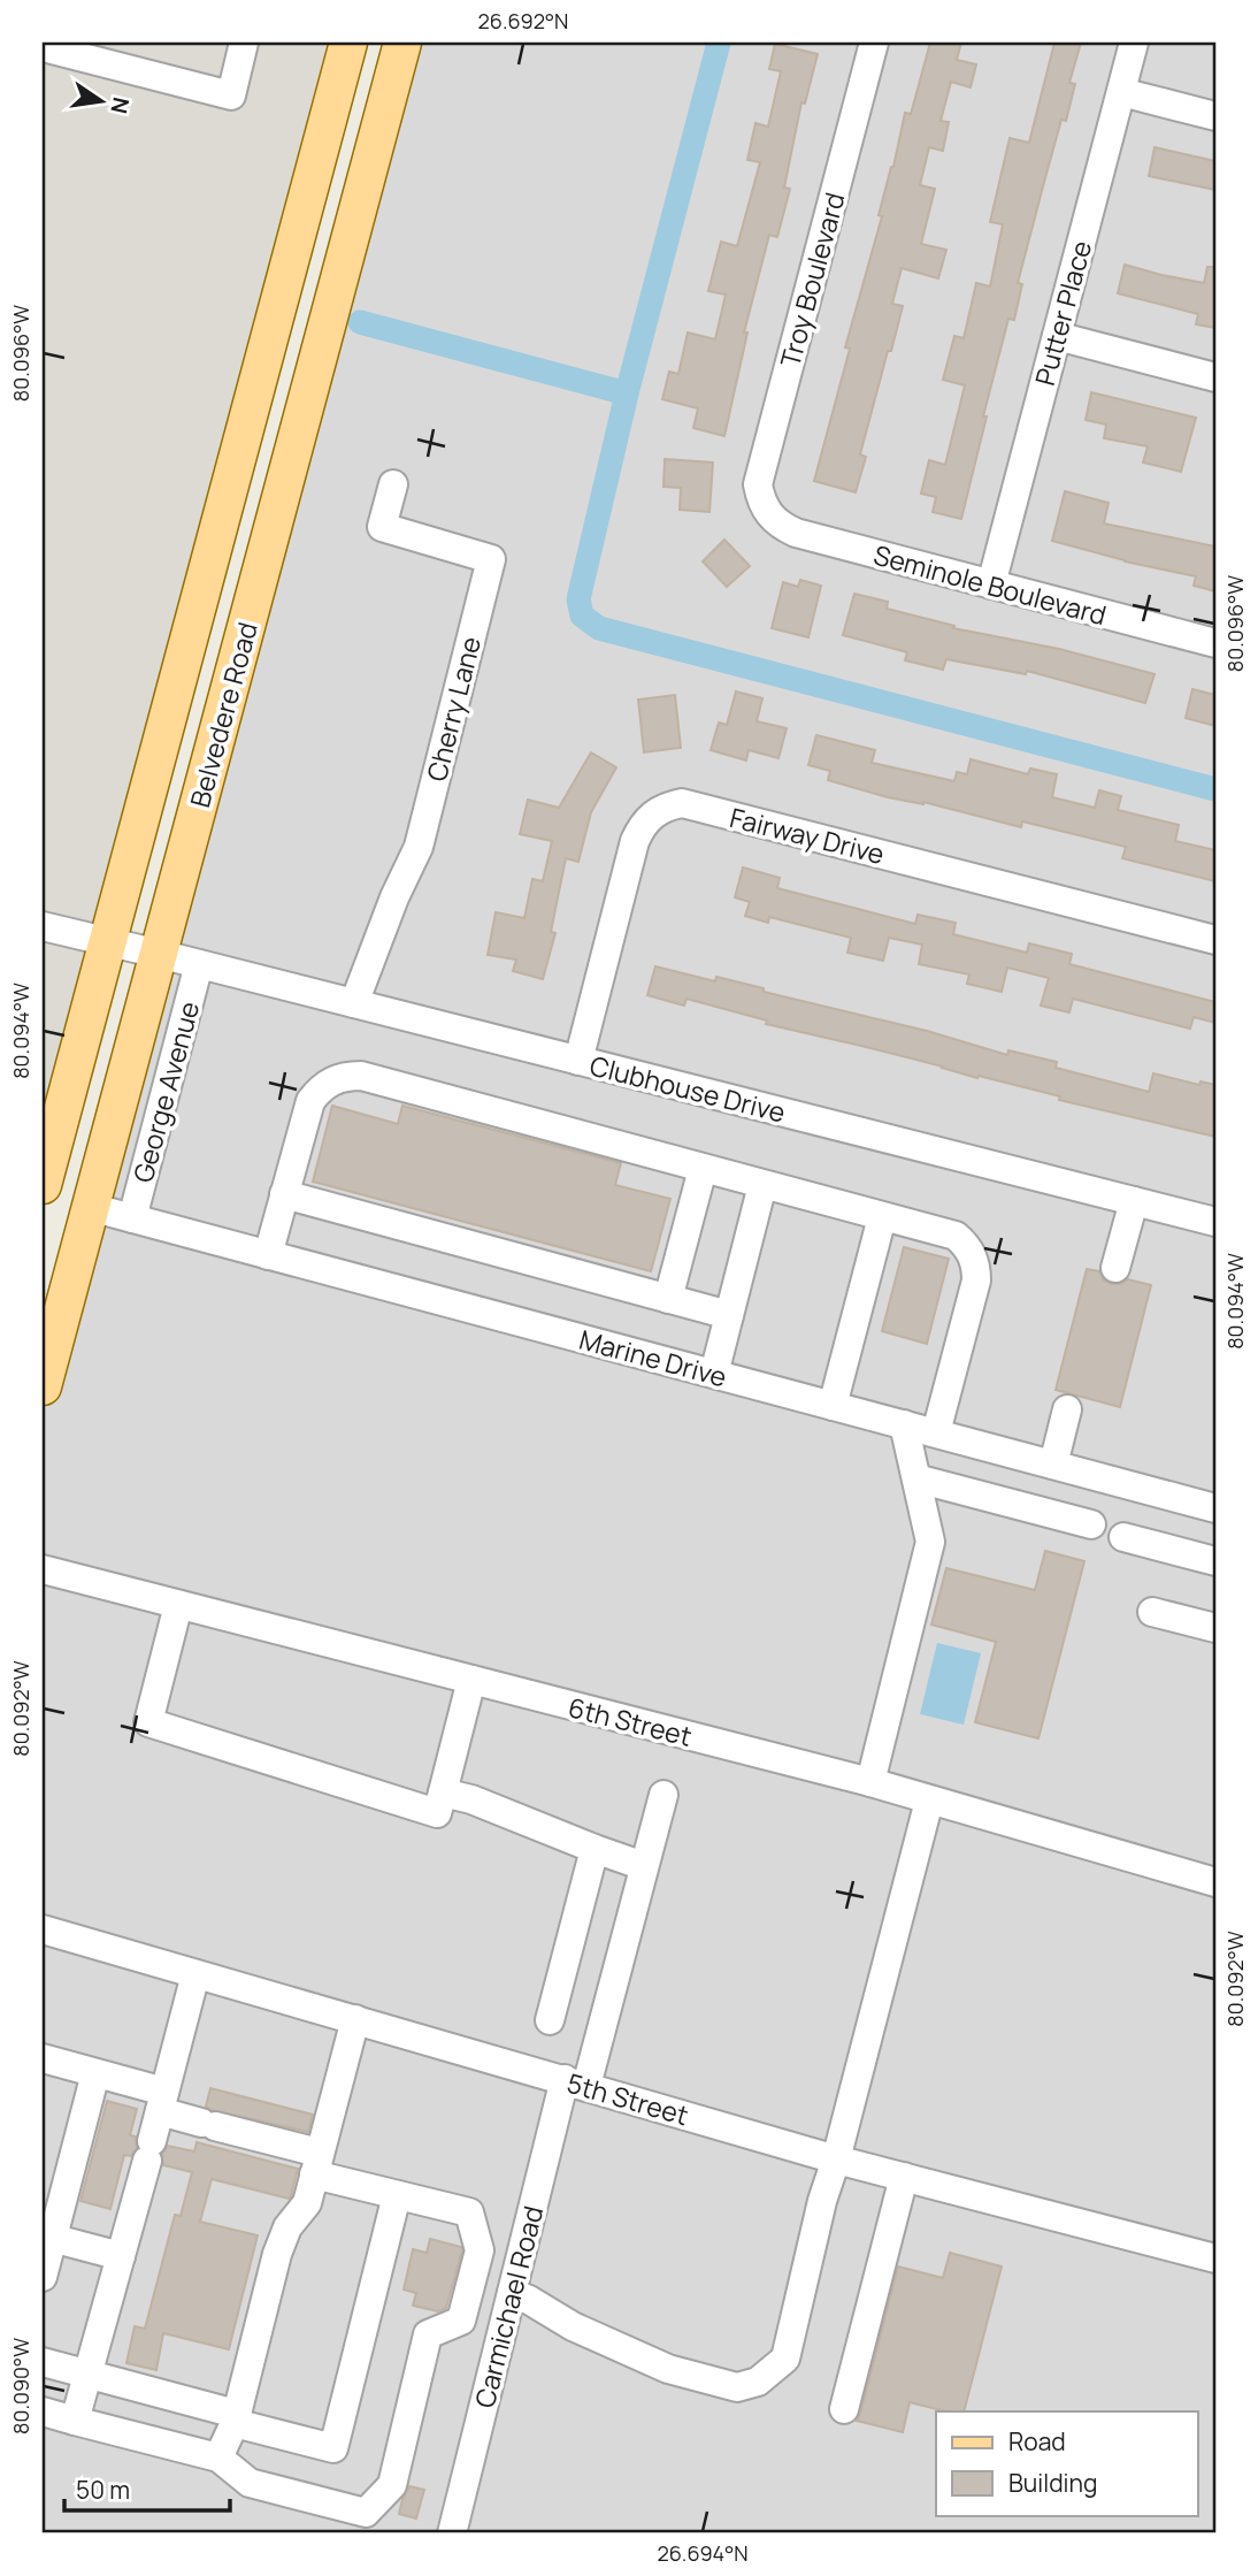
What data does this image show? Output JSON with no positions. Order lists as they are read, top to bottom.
{
  "streets": {
    "main road": ["Belvedere Road"],
    "street": [
      "Troy Boulevard",
      "Putter Place",
      "Seminole Boulevard",
      "Cherry Lane",
      "Fairway Drive",
      "Clubhouse Drive",
      "George Avenue",
      "Marine Drive",
      "6th Street",
      "5th Street",
      "Carmichael Road"
    ]
  },
  "crossings": [
    ["Troy Boulevard", "Seminole Boulevard"],
    ["Putter Place", "Seminole Boulevard"],
    ["Cherry Lane", "Clubhouse Drive"],
    ["Belvedere Road", "Clubhouse Drive"],
    ["Belvedere Road", "Marine Drive"],
    ["Fairway Drive", "Clubhouse Drive"],
    ["Clubhouse Drive", "George Avenue"],
    ["George Avenue", "Marine Drive"],
    ["5th Street", "Carmichael Road"]
  ],
  "legend": ["Road", "Building"],
  "scale_bar": "50 m",
  "north": "right",
  "coordinates": [
    "26.692°N",
    "80.096°W",
    "80.094°W",
    "80.092°W",
    "80.090°W",
    "26.694°N"
  ]
}
